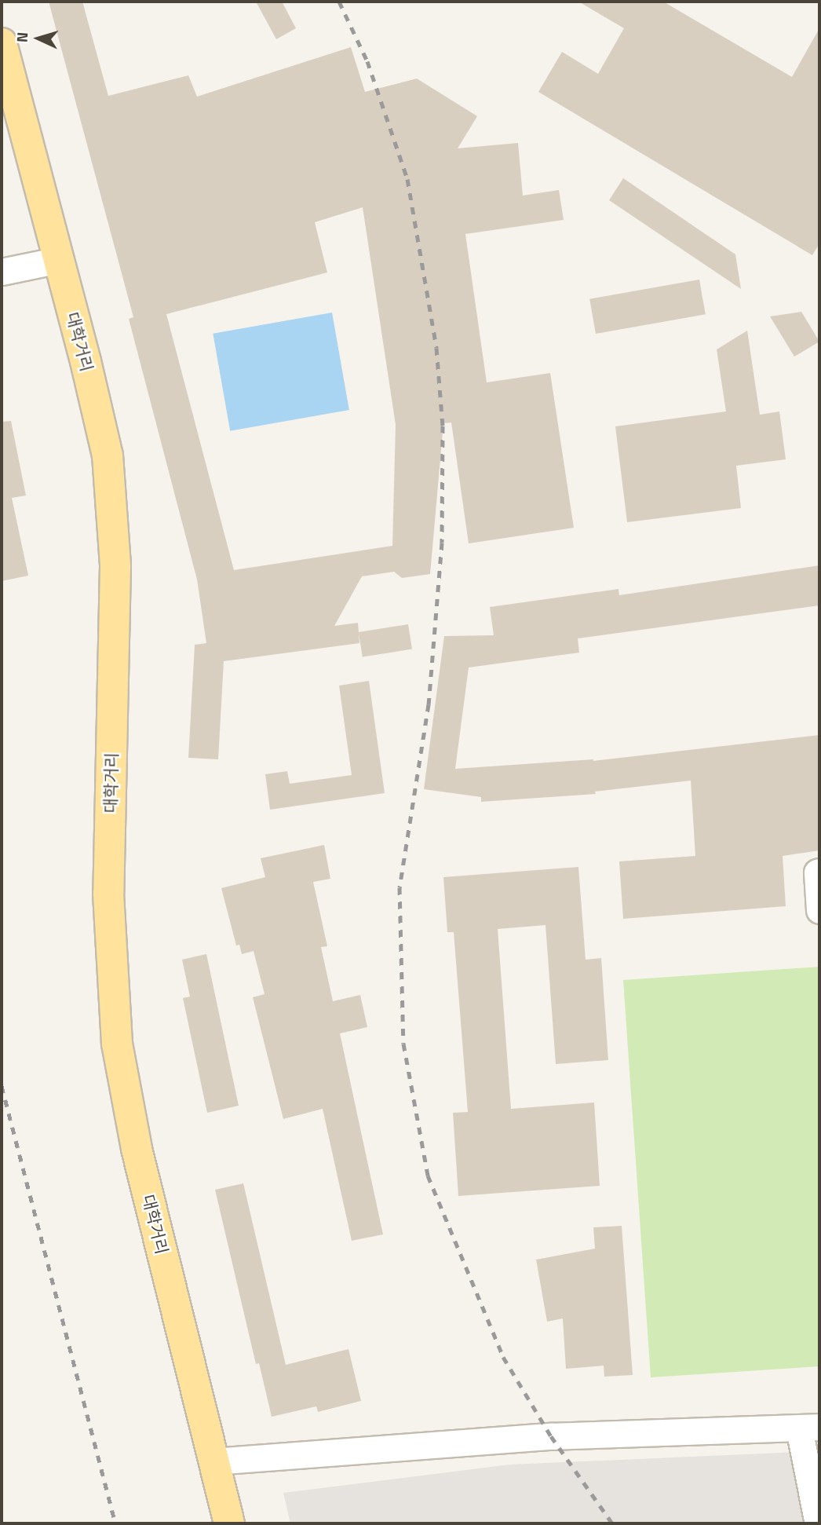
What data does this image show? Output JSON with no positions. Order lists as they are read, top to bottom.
{
  "streets": {
    "main road": ["대학거리"]
  },
  "north": "left"
}
